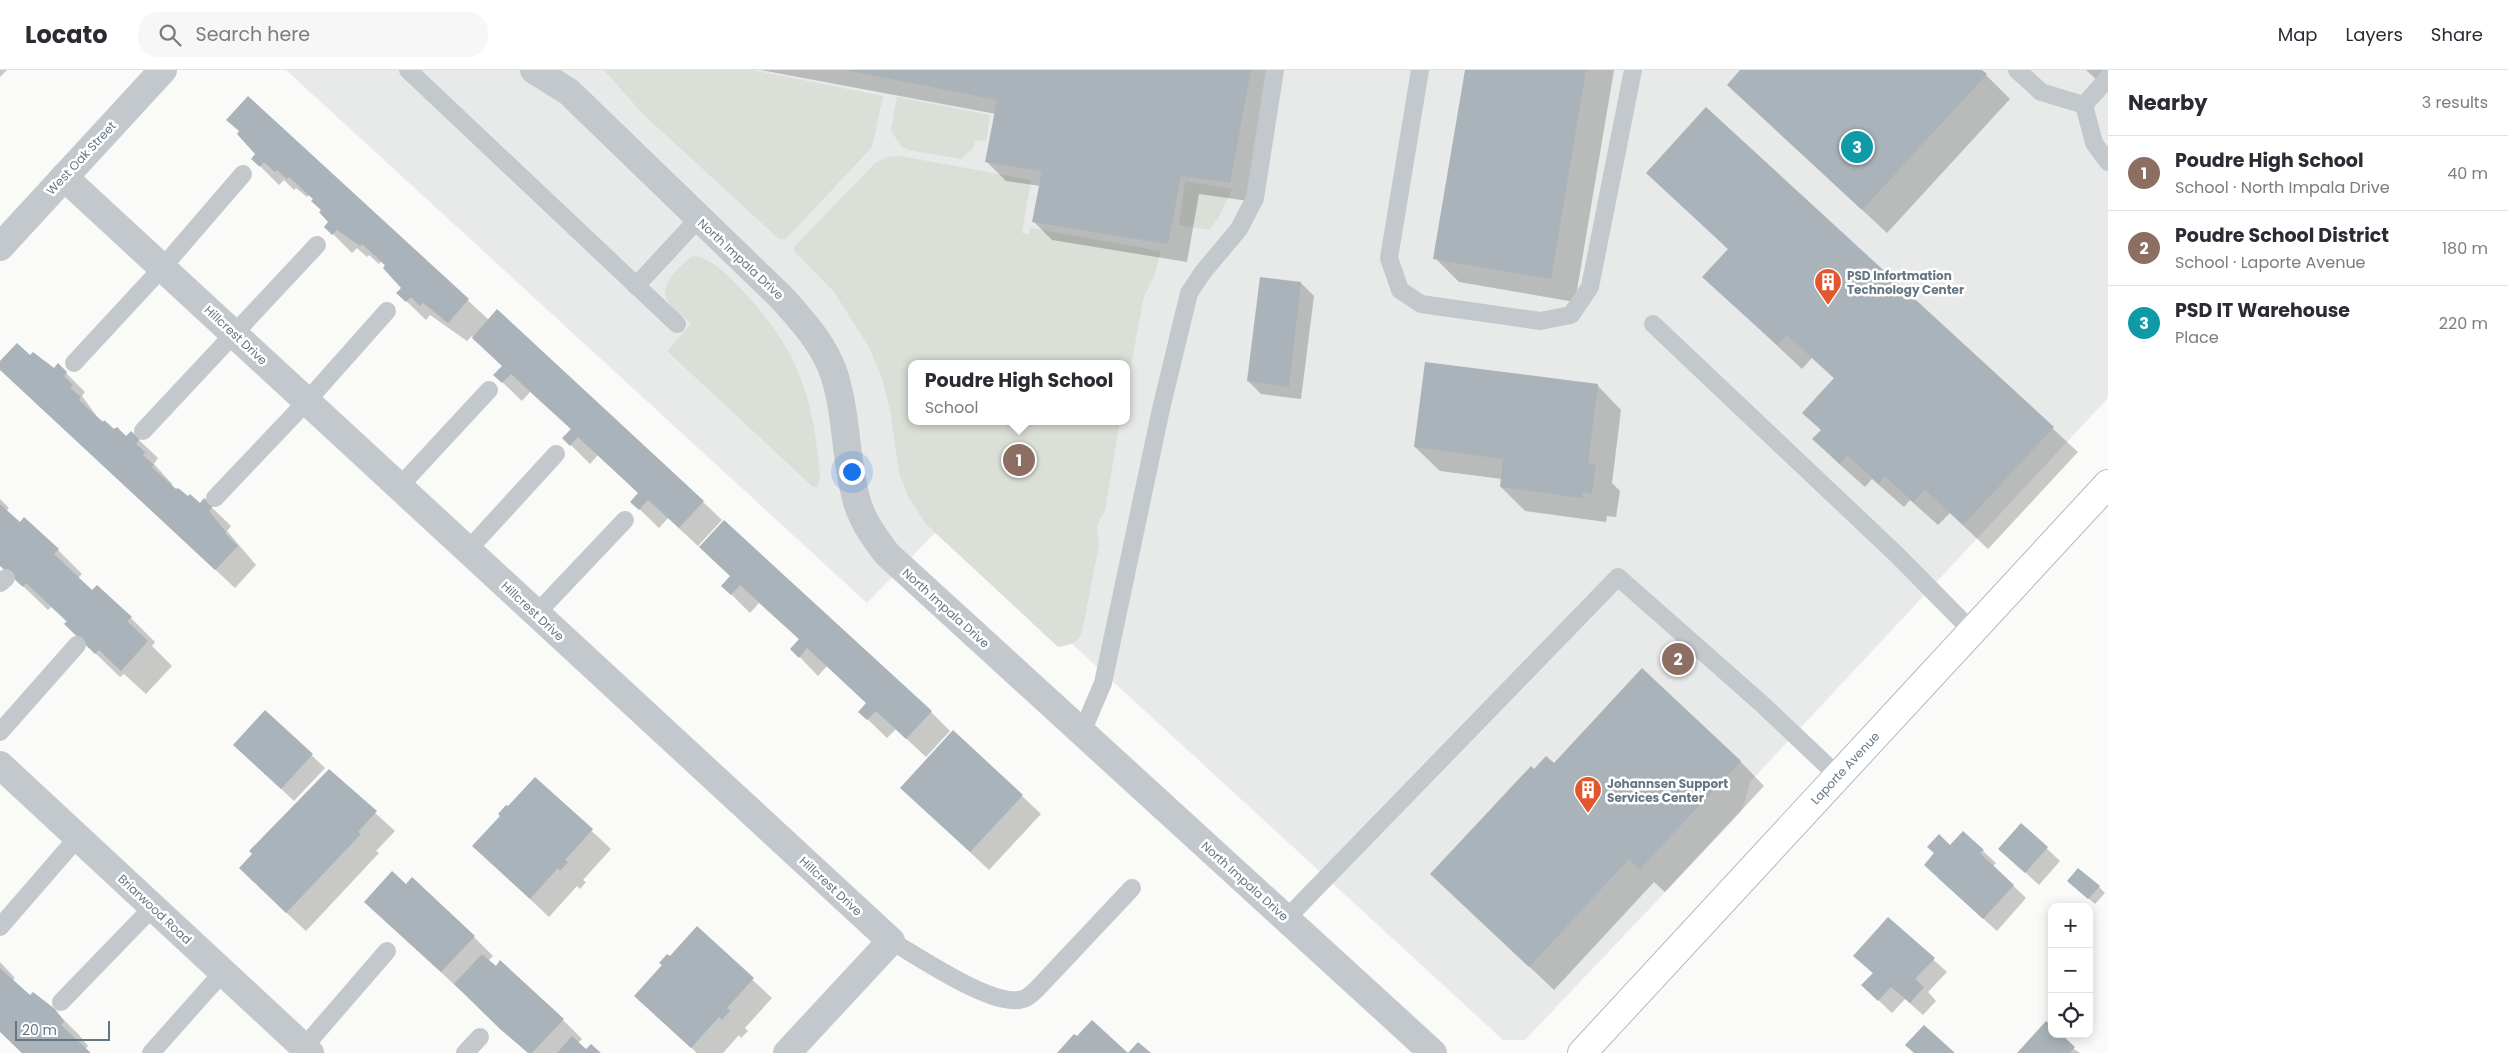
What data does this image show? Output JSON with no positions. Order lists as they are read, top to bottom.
{
  "streets": {
    "street": [
      "West Oak Street",
      "North Impala Drive",
      "Hillcrest Drive",
      "Laporte Avenue",
      "Briarwood Road"
    ]
  },
  "crossings": [
    ["West Oak Street", "Hillcrest Drive"]
  ],
  "places": {
    "building": ["PSD Infortmation Technology Center", "Johannsen Support Services Center"]
  },
  "scale_bar": "20 m",
  "page": {
    "header": "Locato",
    "search": "Search here",
    "nav": ["Map", "Layers", "Share"],
    "heading": ["Nearby", "3 results"],
    "pins": ["3", "1", "2"],
    "list": [
      {
        "mark": "1",
        "name": "Poudre High School",
        "note": "School · North Impala Drive",
        "value": "40 m"
      },
      {
        "mark": "2",
        "name": "Poudre School District",
        "note": "School · Laporte Avenue",
        "value": "180 m"
      },
      {
        "mark": "3",
        "name": "PSD IT Warehouse",
        "note": "Place",
        "value": "220 m"
      }
    ],
    "popup": ["Poudre High School", "School"],
    "map_buttons": ["+", "−"],
    "scale": "20 m"
  }
}
